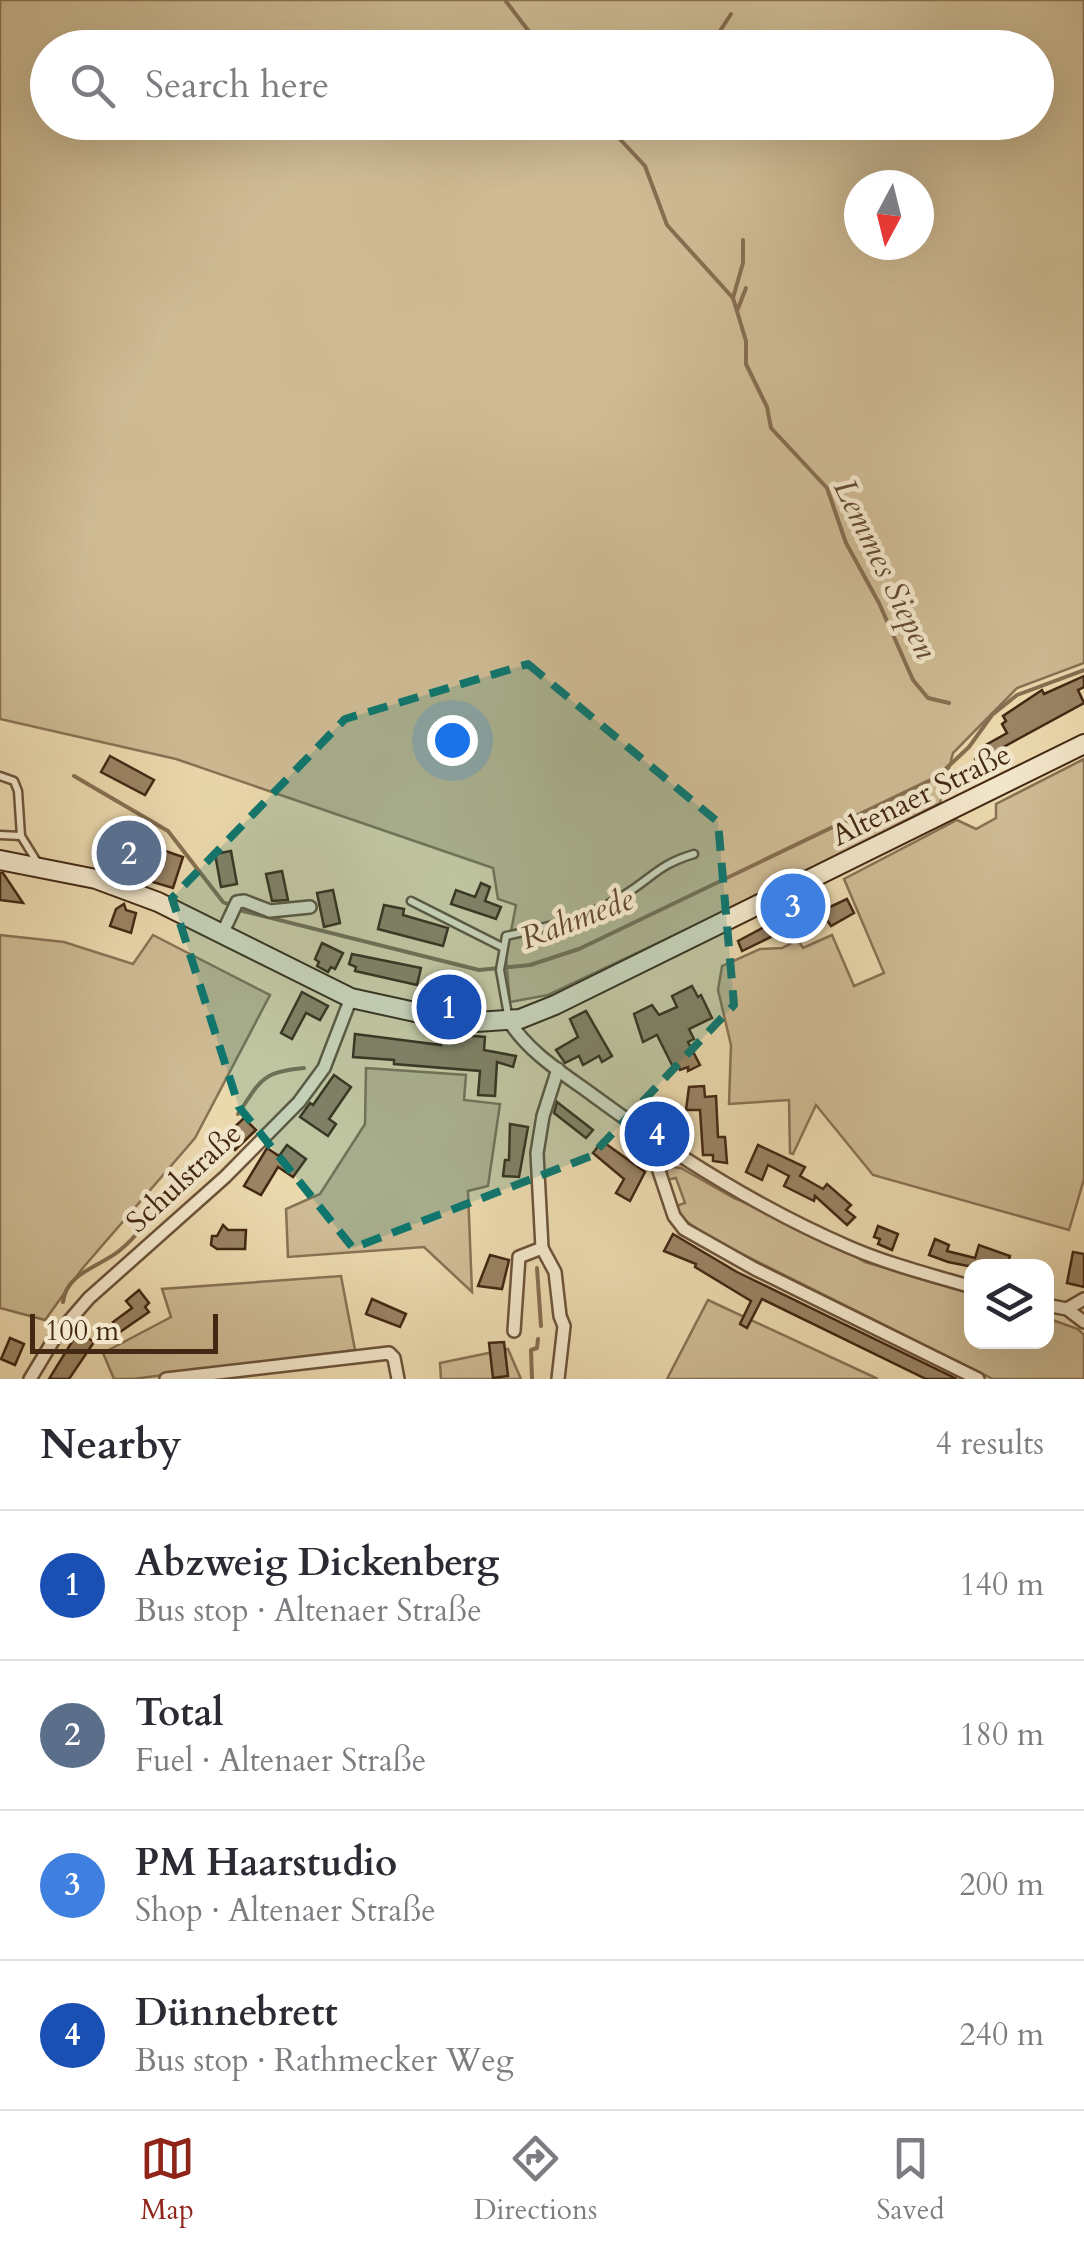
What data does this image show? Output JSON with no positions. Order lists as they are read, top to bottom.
{
  "streets": {
    "main road": ["Altenaer Straße"],
    "street": ["Schulstraße"]
  },
  "crossings": [
    ["Altenaer Straße", "Schulstraße"]
  ],
  "water": ["Lemmes Siepen", "Rahmede"],
  "scale_bar": "100 m",
  "north": "bottom",
  "page": {
    "search": "Search here",
    "pins": [
      "2",
      "3",
      "1",
      "4"
    ],
    "scale": "100 m",
    "heading": ["Nearby", "4 results"],
    "list": [
      {
        "mark": "1",
        "name": "Abzweig Dickenberg",
        "note": "Bus stop · Altenaer Straße",
        "value": "140 m"
      },
      {
        "mark": "2",
        "name": "Total",
        "note": "Fuel · Altenaer Straße",
        "value": "180 m"
      },
      {
        "mark": "3",
        "name": "PM Haarstudio",
        "note": "Shop · Altenaer Straße",
        "value": "200 m"
      },
      {
        "mark": "4",
        "name": "Dünnebrett",
        "note": "Bus stop · Rathmecker Weg",
        "value": "240 m"
      }
    ],
    "nav": ["Map", "Directions", "Saved"]
  }
}
